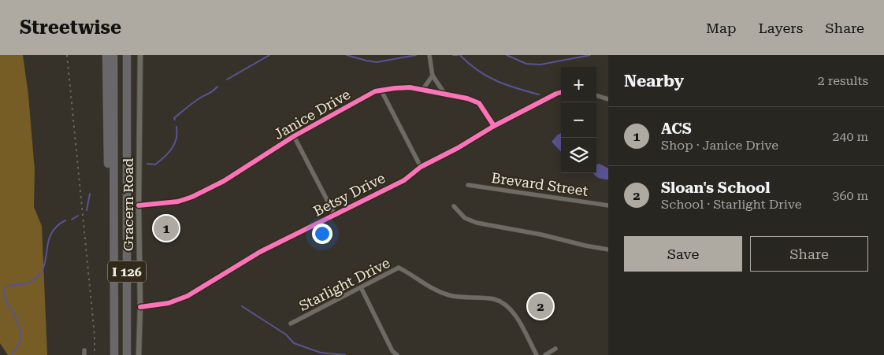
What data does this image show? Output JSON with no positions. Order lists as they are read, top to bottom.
{
  "streets": {
    "highway": ["I 126"],
    "street": [
      "Janice Drive",
      "Brevard Street",
      "Betsy Drive",
      "Gracern Road",
      "Starlight Drive"
    ]
  },
  "crossings": [
    ["Janice Drive", "Betsy Drive"],
    ["Janice Drive", "Gracern Road"],
    ["Betsy Drive", "Gracern Road"]
  ],
  "page": {
    "header": "Streetwise",
    "nav": ["Map", "Layers", "Share"],
    "heading": ["Nearby", "2 results"],
    "map_buttons": ["+", "−"],
    "list": [
      {
        "mark": "1",
        "name": "ACS",
        "note": "Shop · Janice Drive",
        "value": "240 m"
      },
      {
        "mark": "2",
        "name": "Sloan's School",
        "note": "School · Starlight Drive",
        "value": "360 m"
      }
    ],
    "pins": ["1", "2"],
    "buttons": ["Save", "Share"]
  }
}
